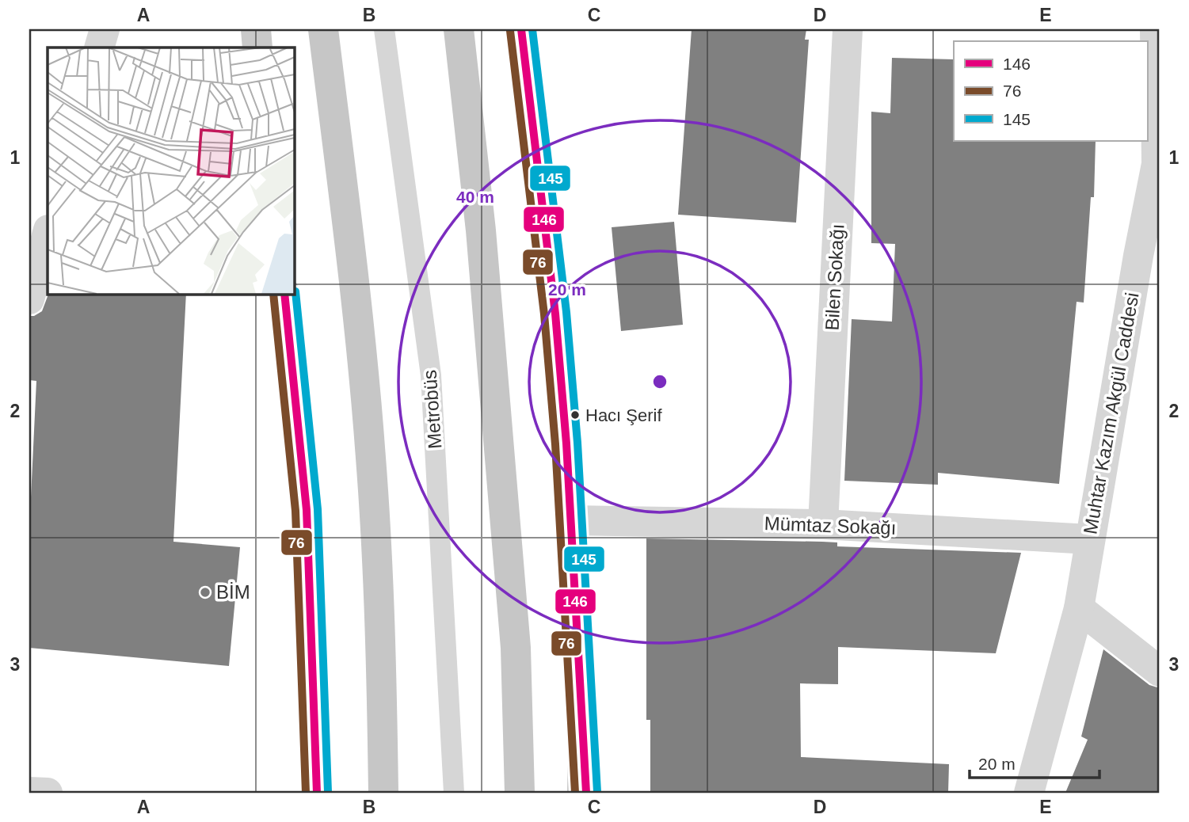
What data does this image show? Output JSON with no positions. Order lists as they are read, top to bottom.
{
  "streets": {
    "street": ["Bilen Sokağı", "Muhtar Kazım Akgül Caddesi", "Mümtaz Sokağı"],
    "lane": ["Metrobüs"]
  },
  "crossings": [
    ["Bilen Sokağı", "Mümtaz Sokağı"],
    ["Muhtar Kazım Akgül Caddesi", "Mümtaz Sokağı"]
  ],
  "places": ["Hacı Şerif", "BİM"],
  "lines": ["transit line 146", "transit line 145", "transit line 76"],
  "legend": ["146", "76", "145"],
  "scale_bar": "20 m",
  "grid": {
    "columns": [
      "A",
      "B",
      "C",
      "D",
      "E"
    ],
    "rows": ["1", "2", "3"]
  },
  "rings": ["40 m", "20 m"]
}
